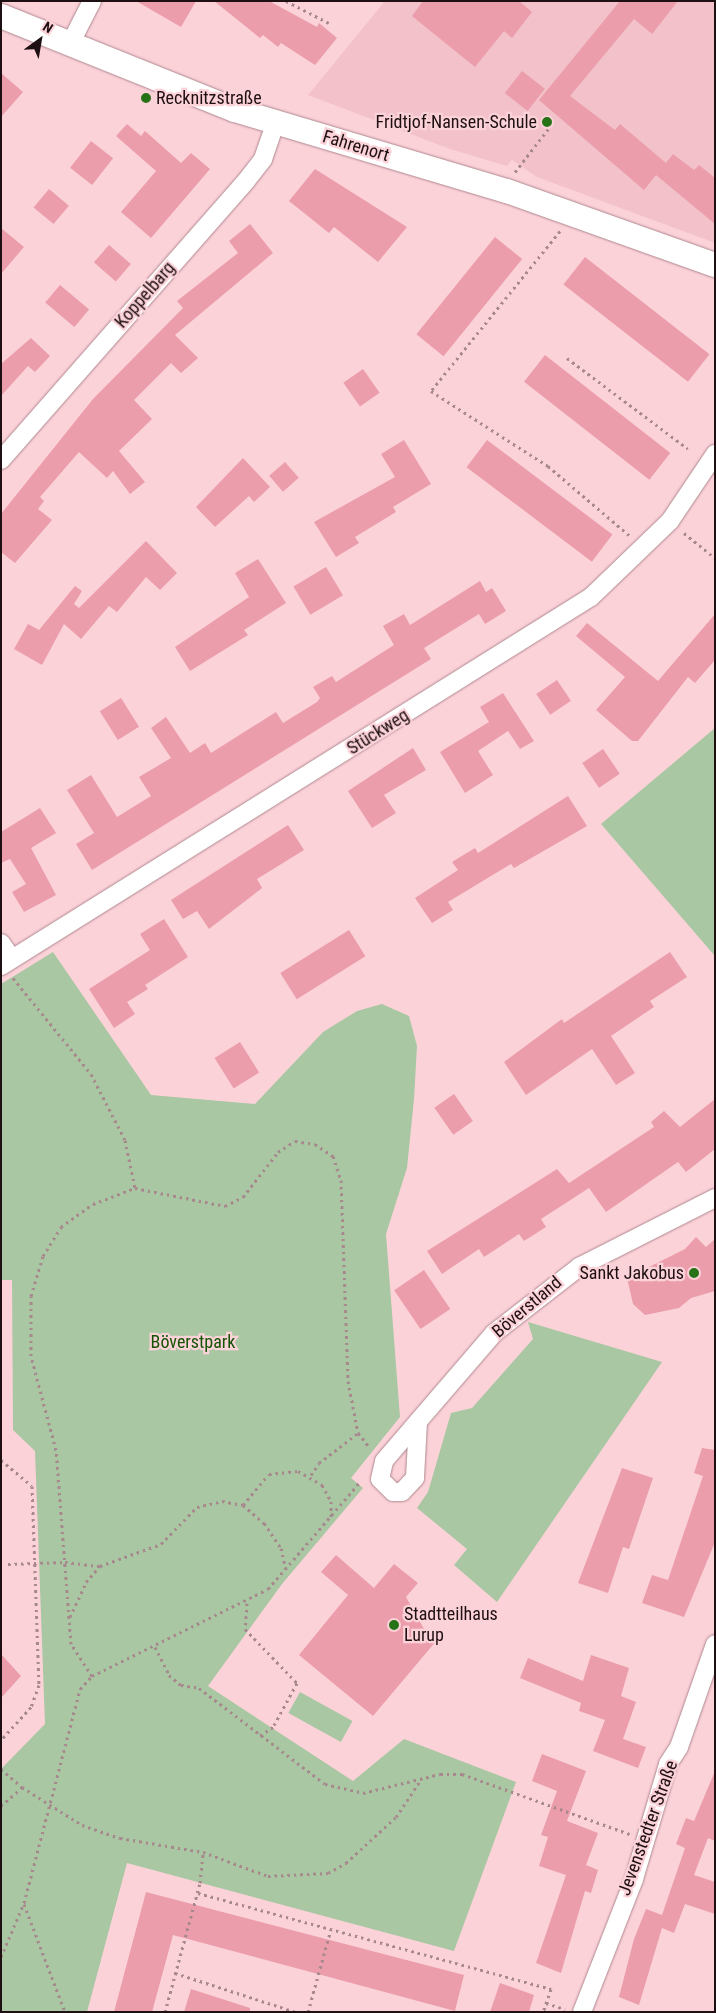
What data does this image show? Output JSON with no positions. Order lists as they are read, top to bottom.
{
  "streets": {
    "street": [
      "Fahrenort",
      "Koppelbarg",
      "Stückweg",
      "Böverstland",
      "Jevenstedter Straße"
    ]
  },
  "crossings": [
    ["Fahrenort", "Koppelbarg"]
  ],
  "parks": ["Böverstpark"],
  "places": [
    "Recknitzstraße",
    "Fridtjof-Nansen-Schule",
    "Sankt Jakobus",
    "Stadtteilhaus Lurup"
  ],
  "north": "top right"
}
